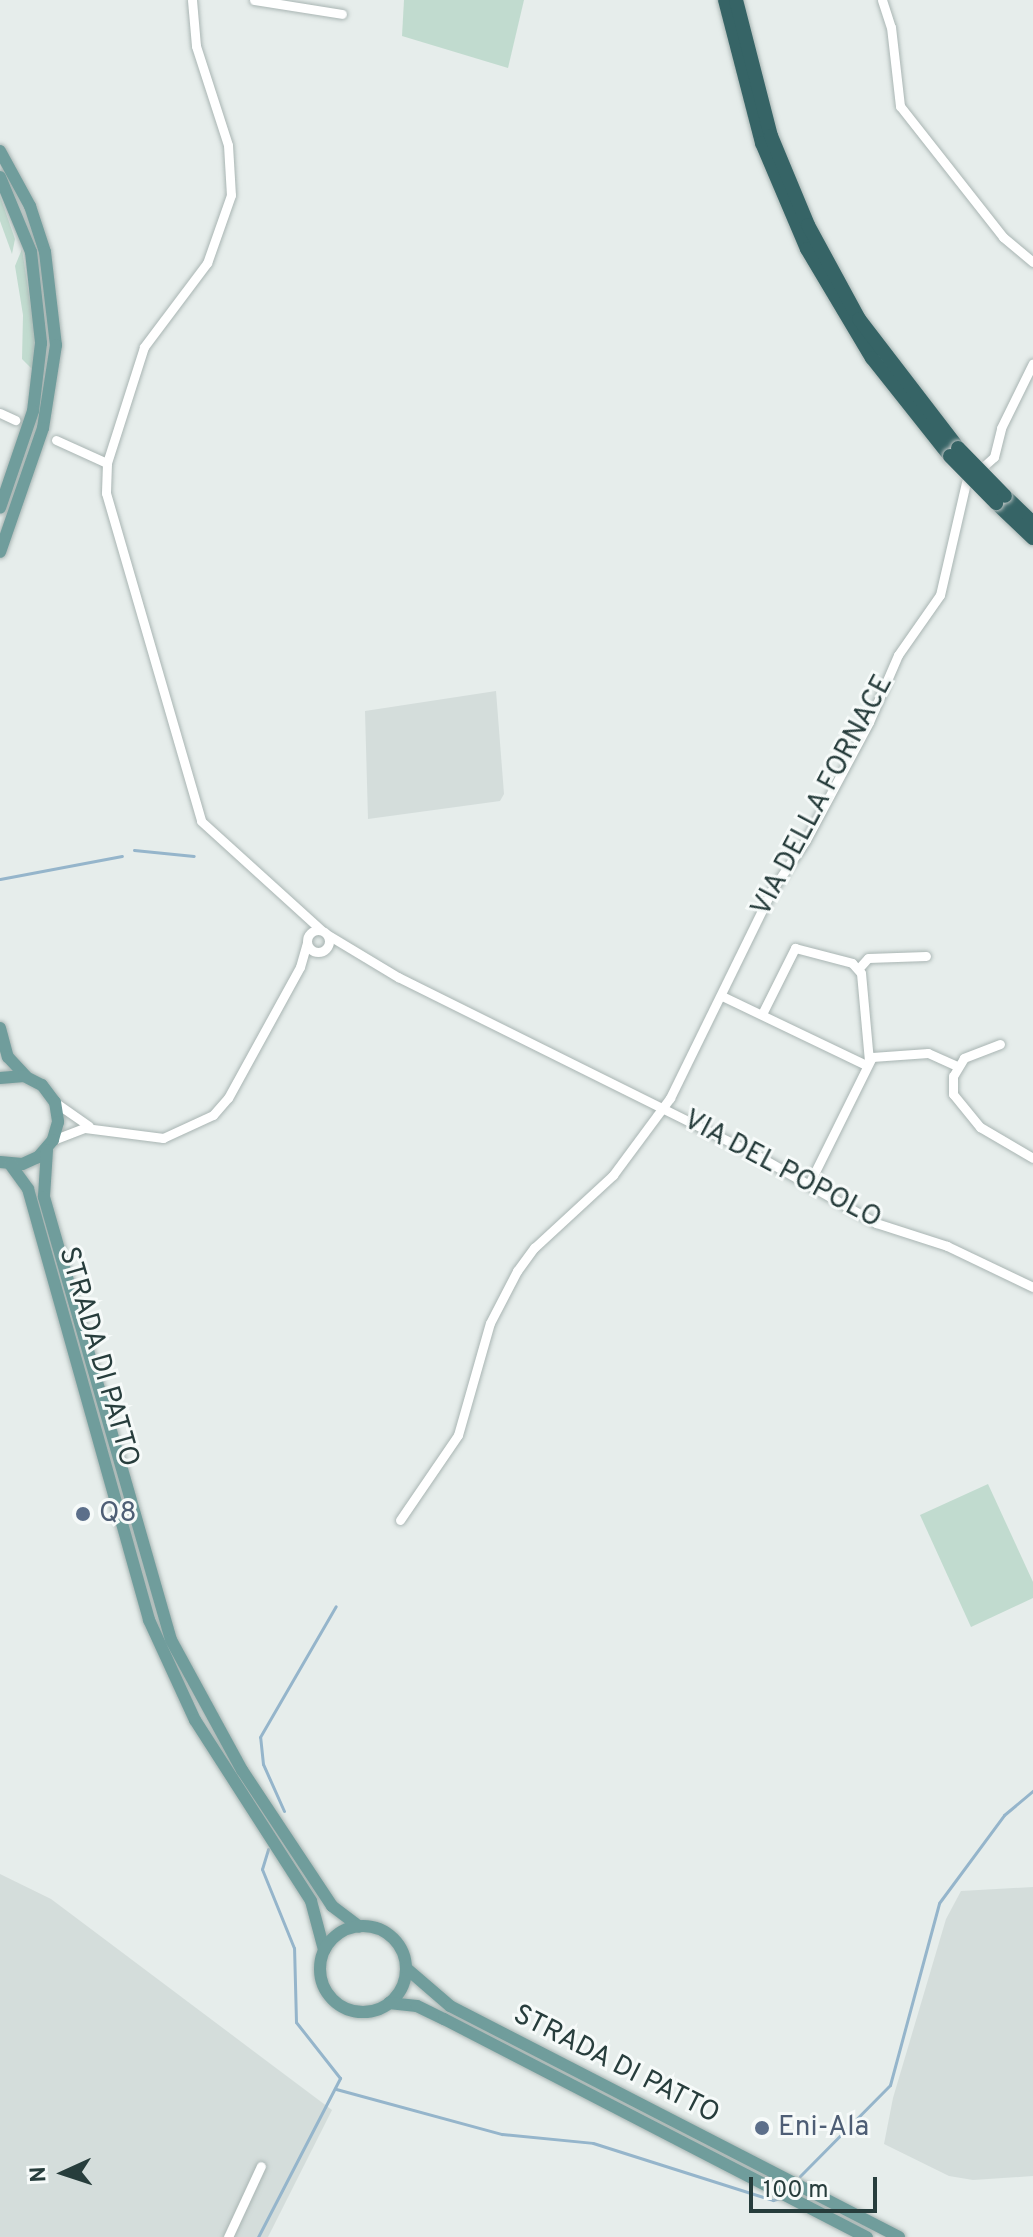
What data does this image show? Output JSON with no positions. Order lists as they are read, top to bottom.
{
  "streets": {
    "main road": ["STRADA DI PATTO"],
    "street": ["VIA DELLA FORNACE", "VIA DEL POPOLO"]
  },
  "crossings": [
    ["VIA DELLA FORNACE", "VIA DEL POPOLO"]
  ],
  "places": ["Q8", "Eni-Ala"],
  "scale_bar": "100 m",
  "north": "left"
}
